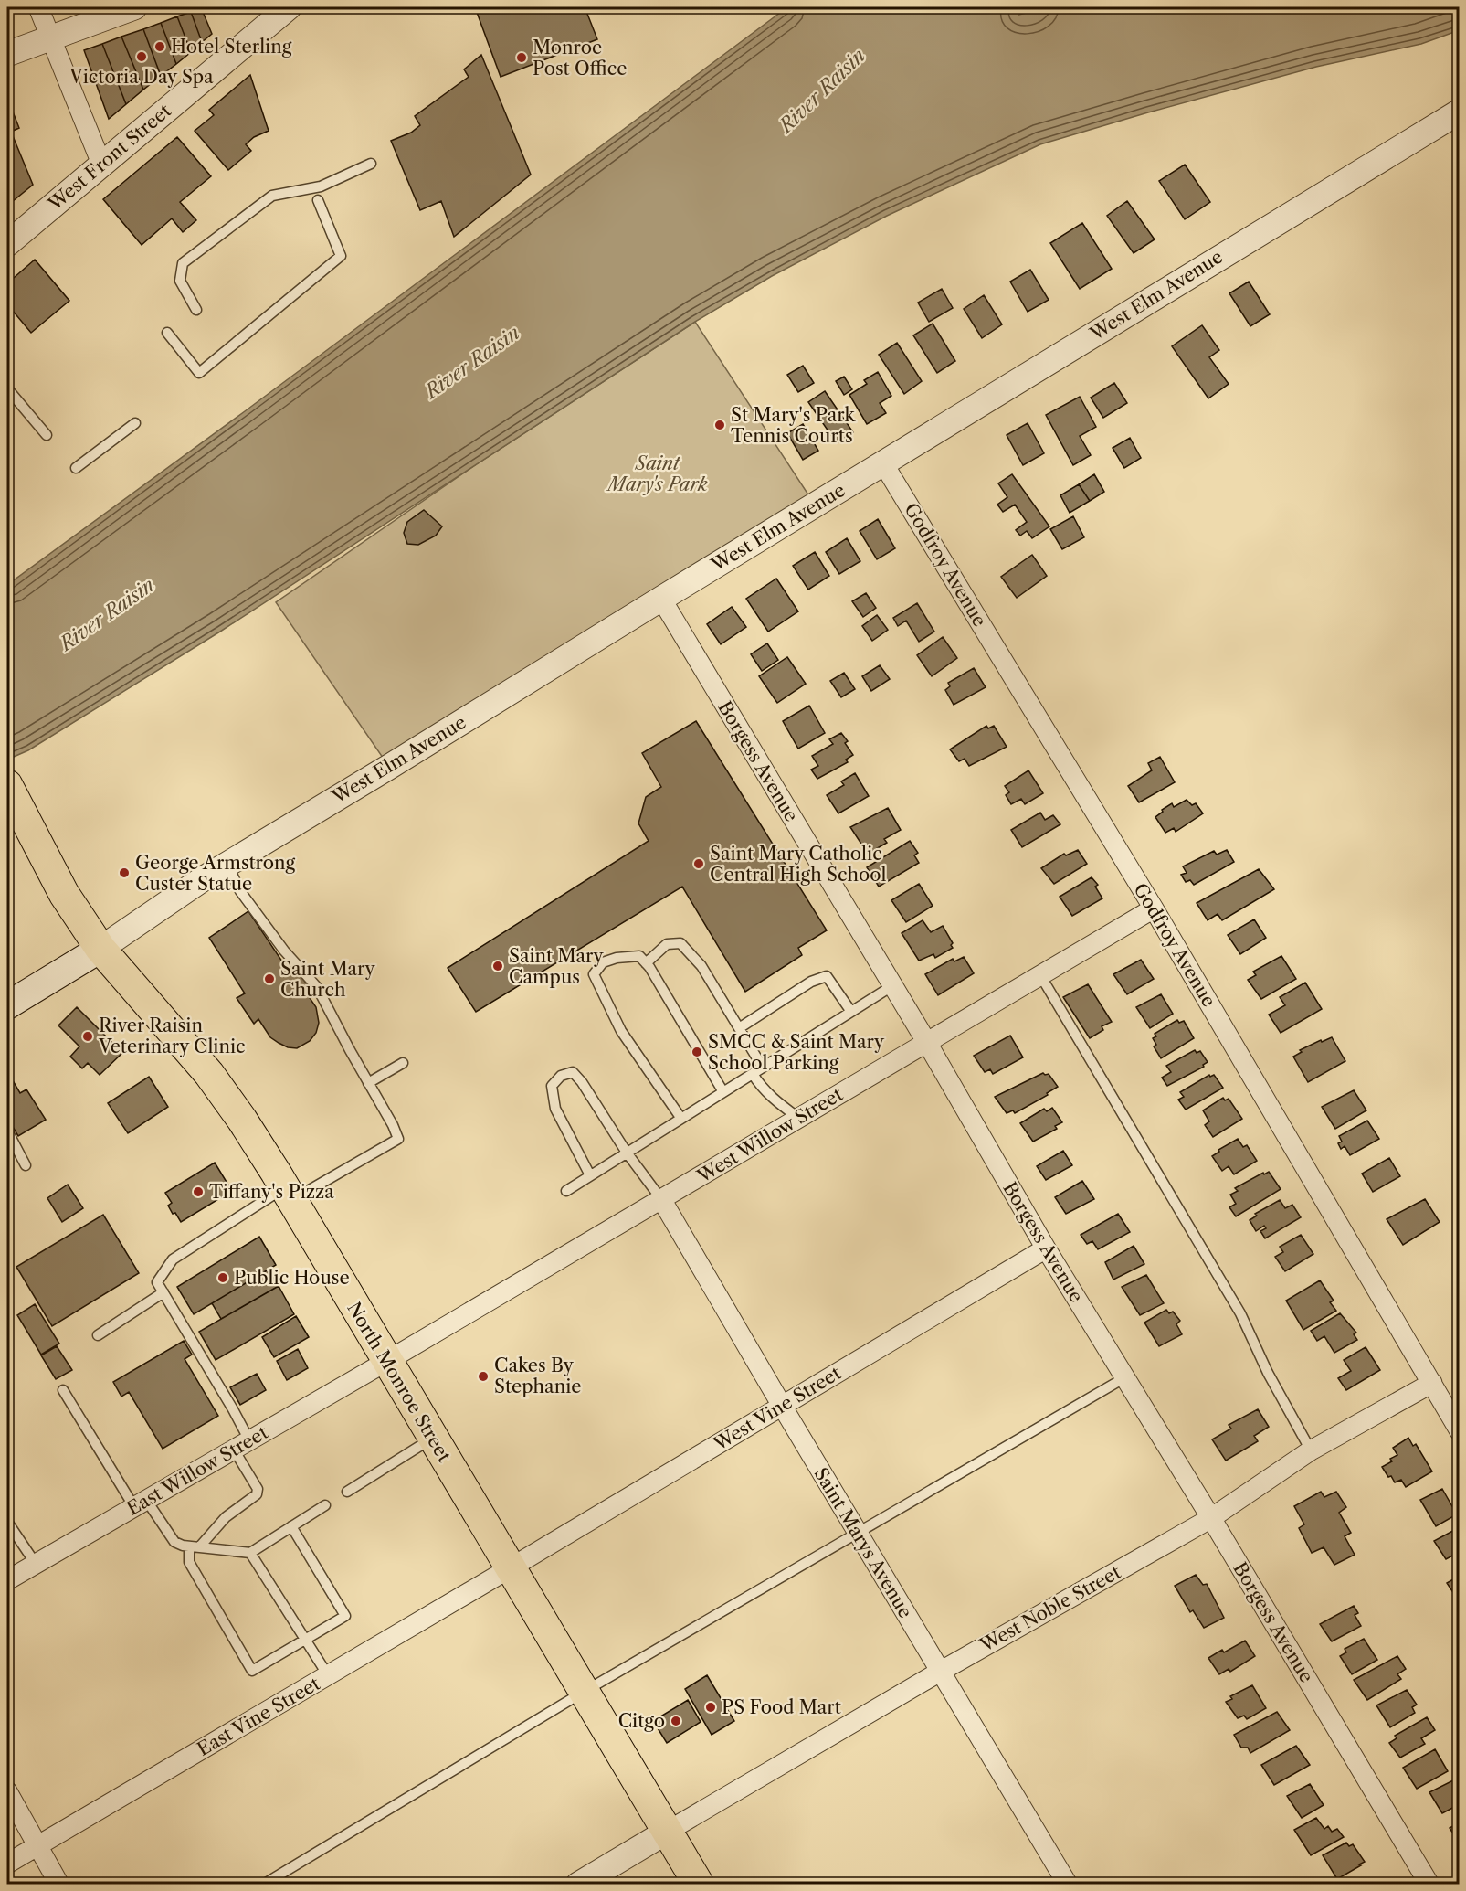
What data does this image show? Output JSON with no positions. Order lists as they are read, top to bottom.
{
  "streets": {
    "main road": ["North Monroe Street"],
    "street": [
      "West Front Street",
      "West Elm Avenue",
      "Godfroy Avenue",
      "Borgess Avenue",
      "West Willow Street",
      "West Vine Street",
      "East Willow Street",
      "Saint Marys Avenue",
      "West Noble Street",
      "East Vine Street"
    ]
  },
  "crossings": [
    ["West Elm Avenue", "Godfroy Avenue"],
    ["West Elm Avenue", "Borgess Avenue"],
    ["West Elm Avenue", "North Monroe Street"],
    ["Godfroy Avenue", "West Willow Street"],
    ["Godfroy Avenue", "West Noble Street"],
    ["Borgess Avenue", "West Willow Street"],
    ["Borgess Avenue", "West Vine Street"],
    ["Borgess Avenue", "West Noble Street"],
    ["West Willow Street", "North Monroe Street"],
    ["West Willow Street", "East Willow Street"],
    ["West Willow Street", "Saint Marys Avenue"],
    ["North Monroe Street", "West Vine Street"],
    ["North Monroe Street", "East Willow Street"],
    ["North Monroe Street", "West Noble Street"],
    ["North Monroe Street", "East Vine Street"],
    ["West Vine Street", "Saint Marys Avenue"],
    ["West Vine Street", "East Vine Street"],
    ["Saint Marys Avenue", "West Noble Street"]
  ],
  "water": ["River Raisin"],
  "parks": ["Saint Mary's Park"],
  "places": [
    "Hotel Sterling",
    "Victoria Day Spa",
    "Monroe Post Office",
    "St Mary's Park Tennis Courts",
    "Saint Mary Catholic Central High School",
    "George Armstrong Custer Statue",
    "Saint Mary Campus",
    "Saint Mary Church",
    "River Raisin Veterinary Clinic",
    "SMCC & Saint Mary School Parking",
    "Tiffany's Pizza",
    "Public House",
    "Cakes By Stephanie",
    "PS Food Mart",
    "Citgo"
  ]
}
